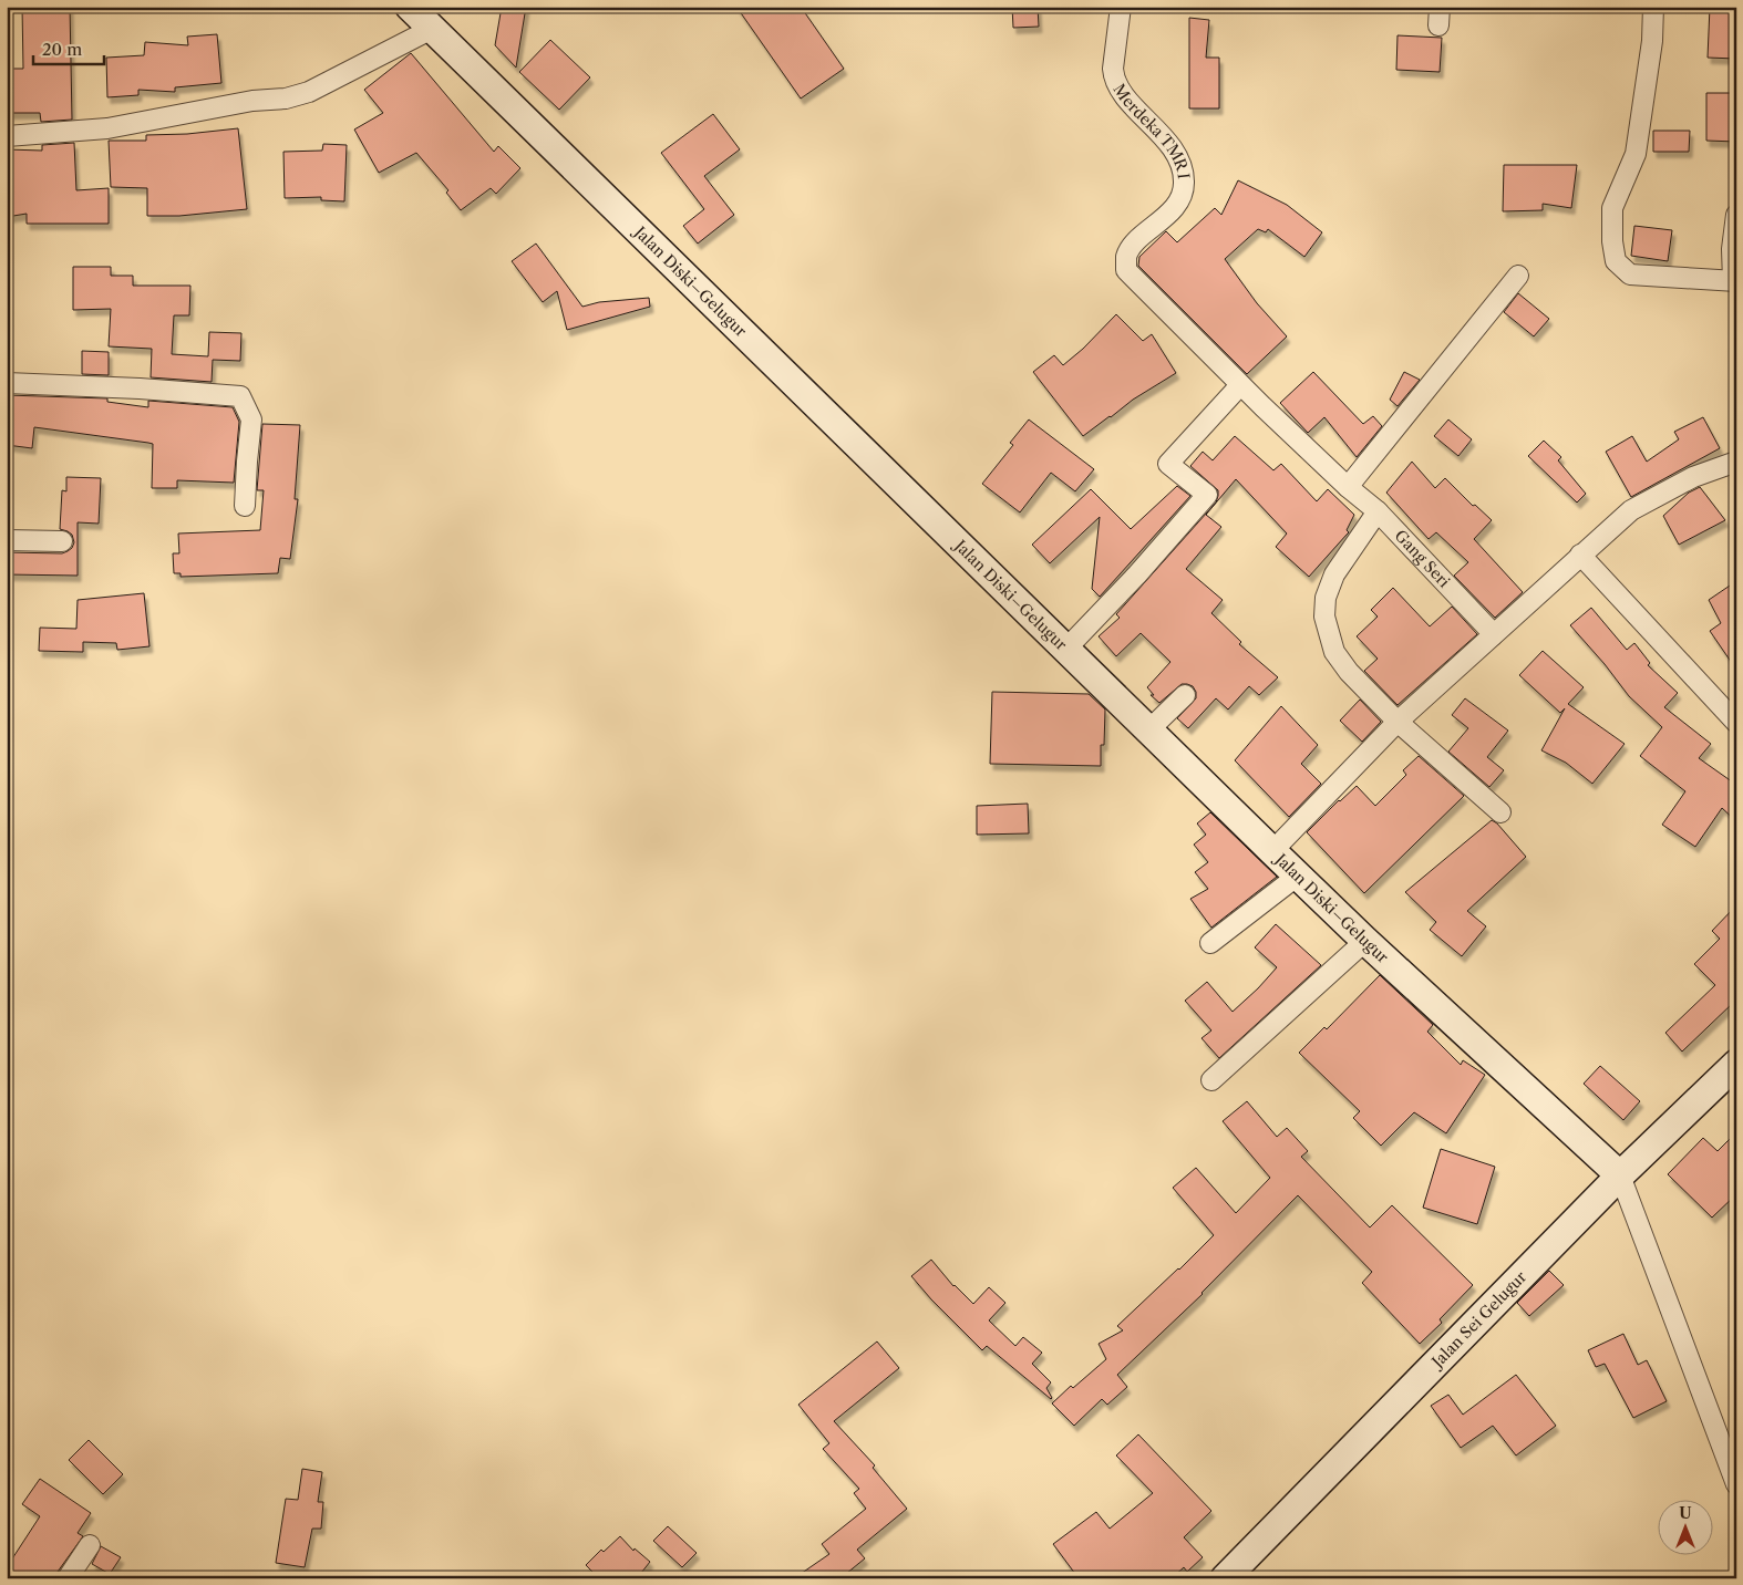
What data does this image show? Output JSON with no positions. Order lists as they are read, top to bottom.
{
  "streets": {
    "main road": ["Jalan Diski–Gelugur", "Jalan Sei Gelugur"],
    "street": ["Merdeka TMR I", "Gang Seri"]
  },
  "crossings": [
    ["Merdeka TMR I", "Gang Seri"],
    ["Jalan Diski–Gelugur", "Jalan Sei Gelugur"]
  ],
  "scale_bar": "20 m",
  "north": "top"
}
